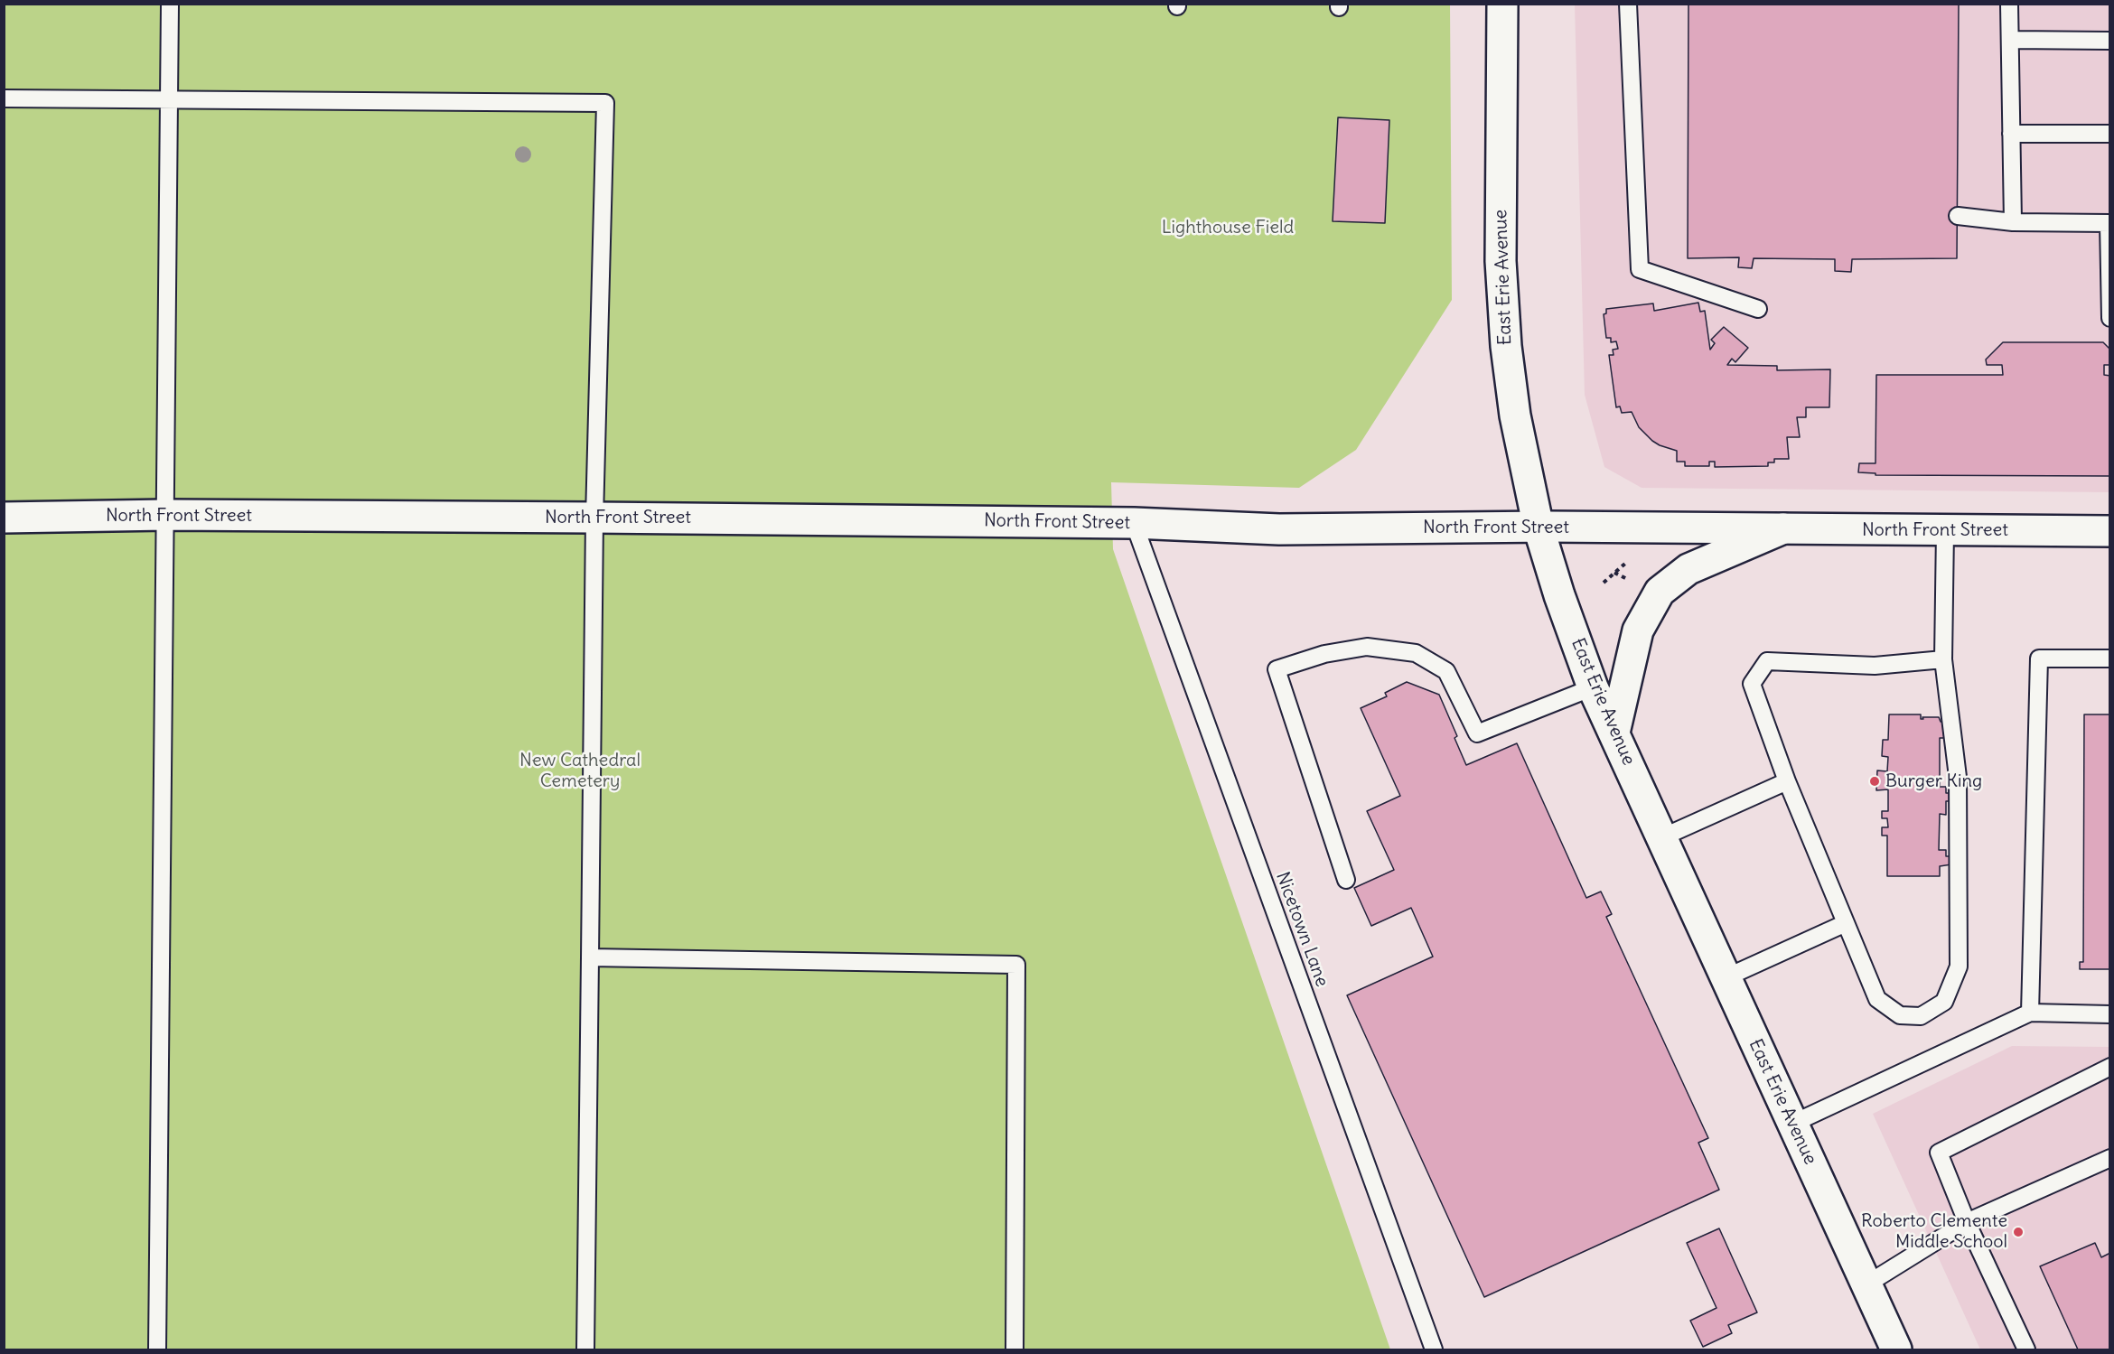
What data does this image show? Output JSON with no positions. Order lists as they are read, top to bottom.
{
  "streets": {
    "street": ["East Erie Avenue", "North Front Street"],
    "lane": ["Nicetown Lane"]
  },
  "crossings": [
    ["East Erie Avenue", "North Front Street"],
    ["North Front Street", "Nicetown Lane"]
  ],
  "parks": ["Lighthouse Field", "New Cathedral Cemetery"],
  "places": ["Burger King", "Roberto Clemente Middle School"]
}
